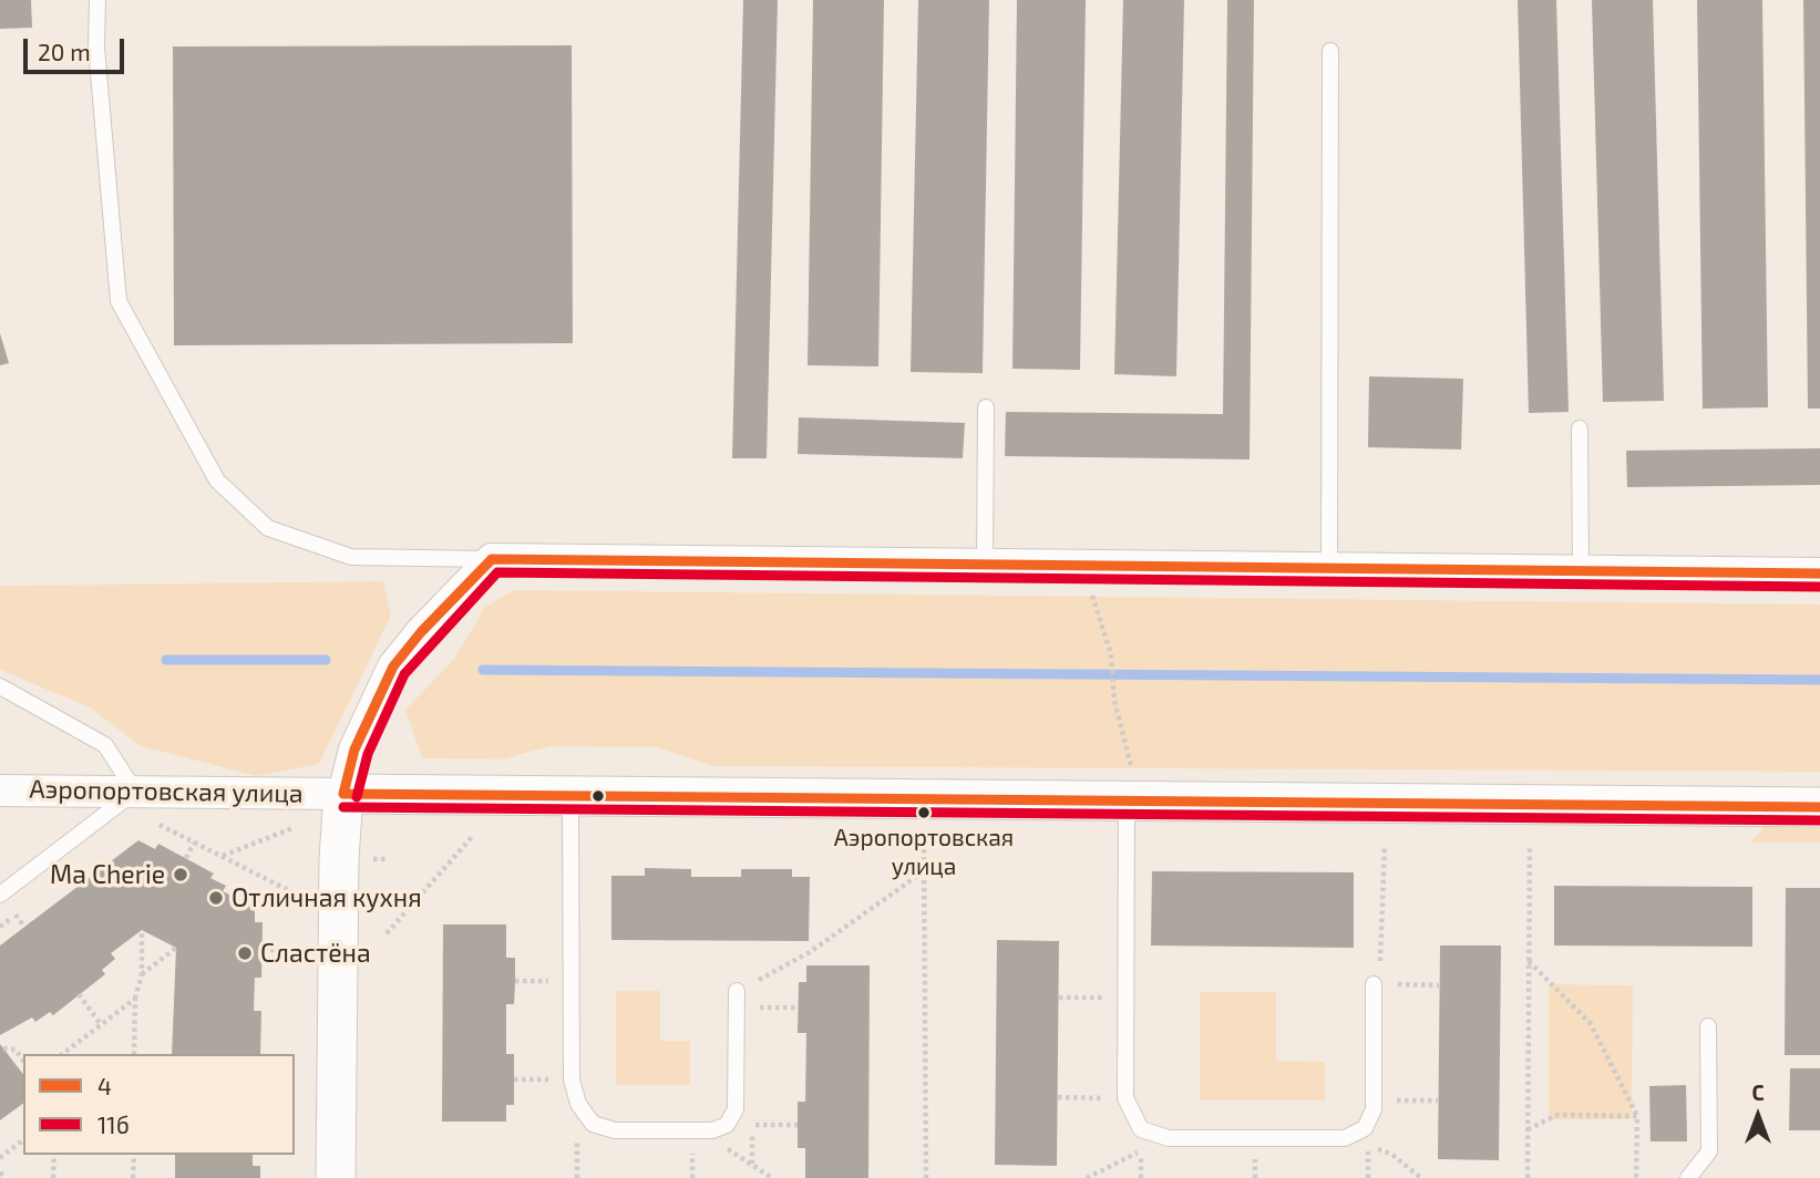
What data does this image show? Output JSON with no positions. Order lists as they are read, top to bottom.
{
  "streets": {
    "street": ["Аэропортовская улица"]
  },
  "places": [
    "Аэропортовская улица",
    "Ma Cherie",
    "Отличная кухня",
    "Сластёна"
  ],
  "lines": ["transit line 4", "transit line 11б"],
  "legend": ["4", "11б"],
  "scale_bar": "20 m",
  "north": "top"
}
